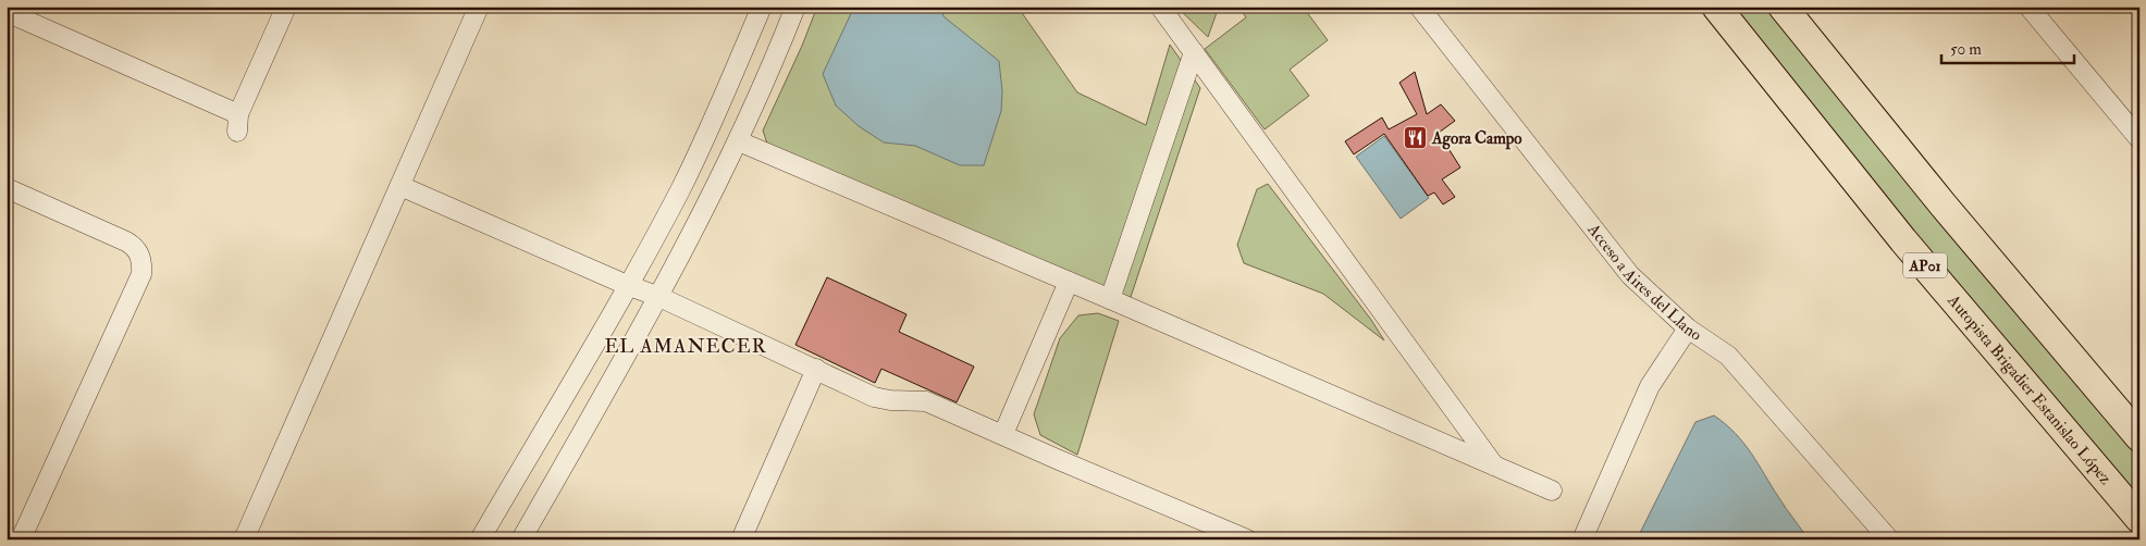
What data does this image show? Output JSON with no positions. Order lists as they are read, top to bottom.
{
  "streets": {
    "highway": ["AP01", "Autopista Brigadier Estanislao López"],
    "street": ["Acceso a Aires del Llano"]
  },
  "districts": ["EL AMANECER"],
  "places": {
    "restaurant": ["Agora Campo"]
  },
  "scale_bar": "50 m"
}
